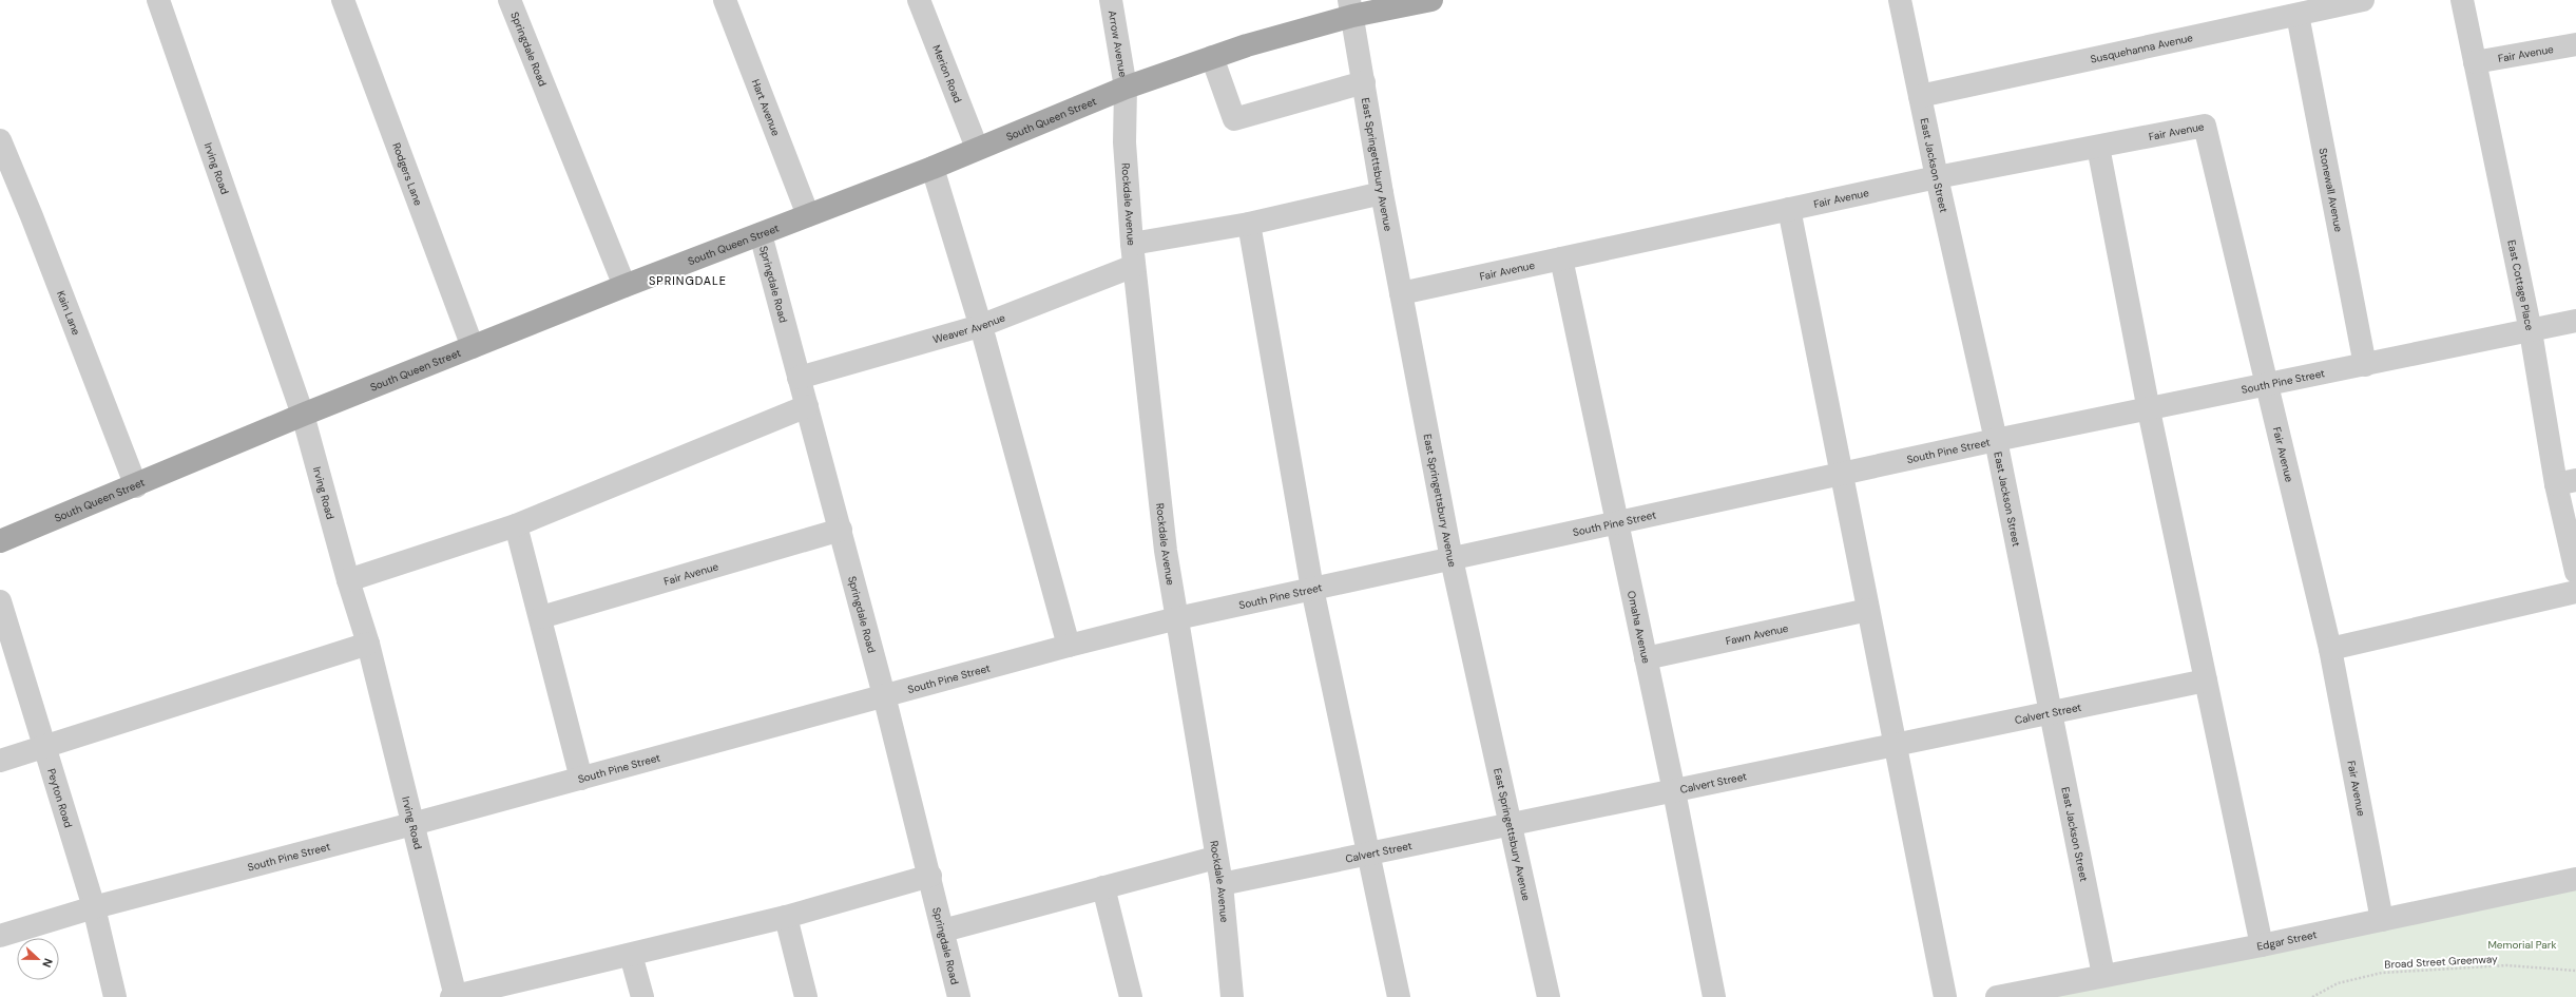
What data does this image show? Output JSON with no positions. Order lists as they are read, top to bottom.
{
  "streets": {
    "main road": ["South Queen Street"],
    "street": [
      "Arrow Avenue",
      "Springdale Road",
      "Susquehanna Avenue",
      "Fair Avenue",
      "Merion Road",
      "Hart Avenue",
      "East Springettsbury Avenue",
      "East Jackson Street",
      "Irving Road",
      "Rodgers Lane",
      "Stonewall Avenue",
      "Rockdale Avenue",
      "East Cottage Place",
      "Kain Lane",
      "Weaver Avenue",
      "South Pine Street",
      "Omaha Avenue",
      "Fawn Avenue",
      "Calvert Street",
      "Peyton Road",
      "Edgar Street"
    ],
    "path": ["Broad Street Greenway"]
  },
  "crossings": [
    ["Arrow Avenue", "South Queen Street"],
    ["Arrow Avenue", "Rockdale Avenue"],
    ["Springdale Road", "Fair Avenue"],
    ["Springdale Road", "South Queen Street"],
    ["Springdale Road", "Weaver Avenue"],
    ["Springdale Road", "South Pine Street"],
    ["Susquehanna Avenue", "East Jackson Street"],
    ["Susquehanna Avenue", "Stonewall Avenue"],
    ["Fair Avenue", "East Springettsbury Avenue"],
    ["Fair Avenue", "East Jackson Street"],
    ["Fair Avenue", "East Cottage Place"],
    ["Fair Avenue", "South Pine Street"],
    ["Fair Avenue", "Omaha Avenue"],
    ["Fair Avenue", "Edgar Street"],
    ["Merion Road", "South Queen Street"],
    ["Hart Avenue", "South Queen Street"],
    ["South Queen Street", "East Springettsbury Avenue"],
    ["South Queen Street", "Irving Road"],
    ["South Queen Street", "Rodgers Lane"],
    ["South Queen Street", "Rockdale Avenue"],
    ["South Queen Street", "Kain Lane"],
    ["East Springettsbury Avenue", "South Pine Street"],
    ["East Springettsbury Avenue", "Calvert Street"],
    ["East Jackson Street", "South Pine Street"],
    ["East Jackson Street", "Calvert Street"],
    ["East Jackson Street", "Edgar Street"],
    ["Irving Road", "South Pine Street"],
    ["Stonewall Avenue", "South Pine Street"],
    ["Rockdale Avenue", "Weaver Avenue"],
    ["Rockdale Avenue", "South Pine Street"],
    ["Rockdale Avenue", "Calvert Street"],
    ["East Cottage Place", "South Pine Street"],
    ["South Pine Street", "Omaha Avenue"],
    ["South Pine Street", "Peyton Road"],
    ["Omaha Avenue", "Fawn Avenue"],
    ["Omaha Avenue", "Calvert Street"]
  ],
  "districts": ["SPRINGDALE"],
  "parks": ["Memorial Park"],
  "north": "right"
}
